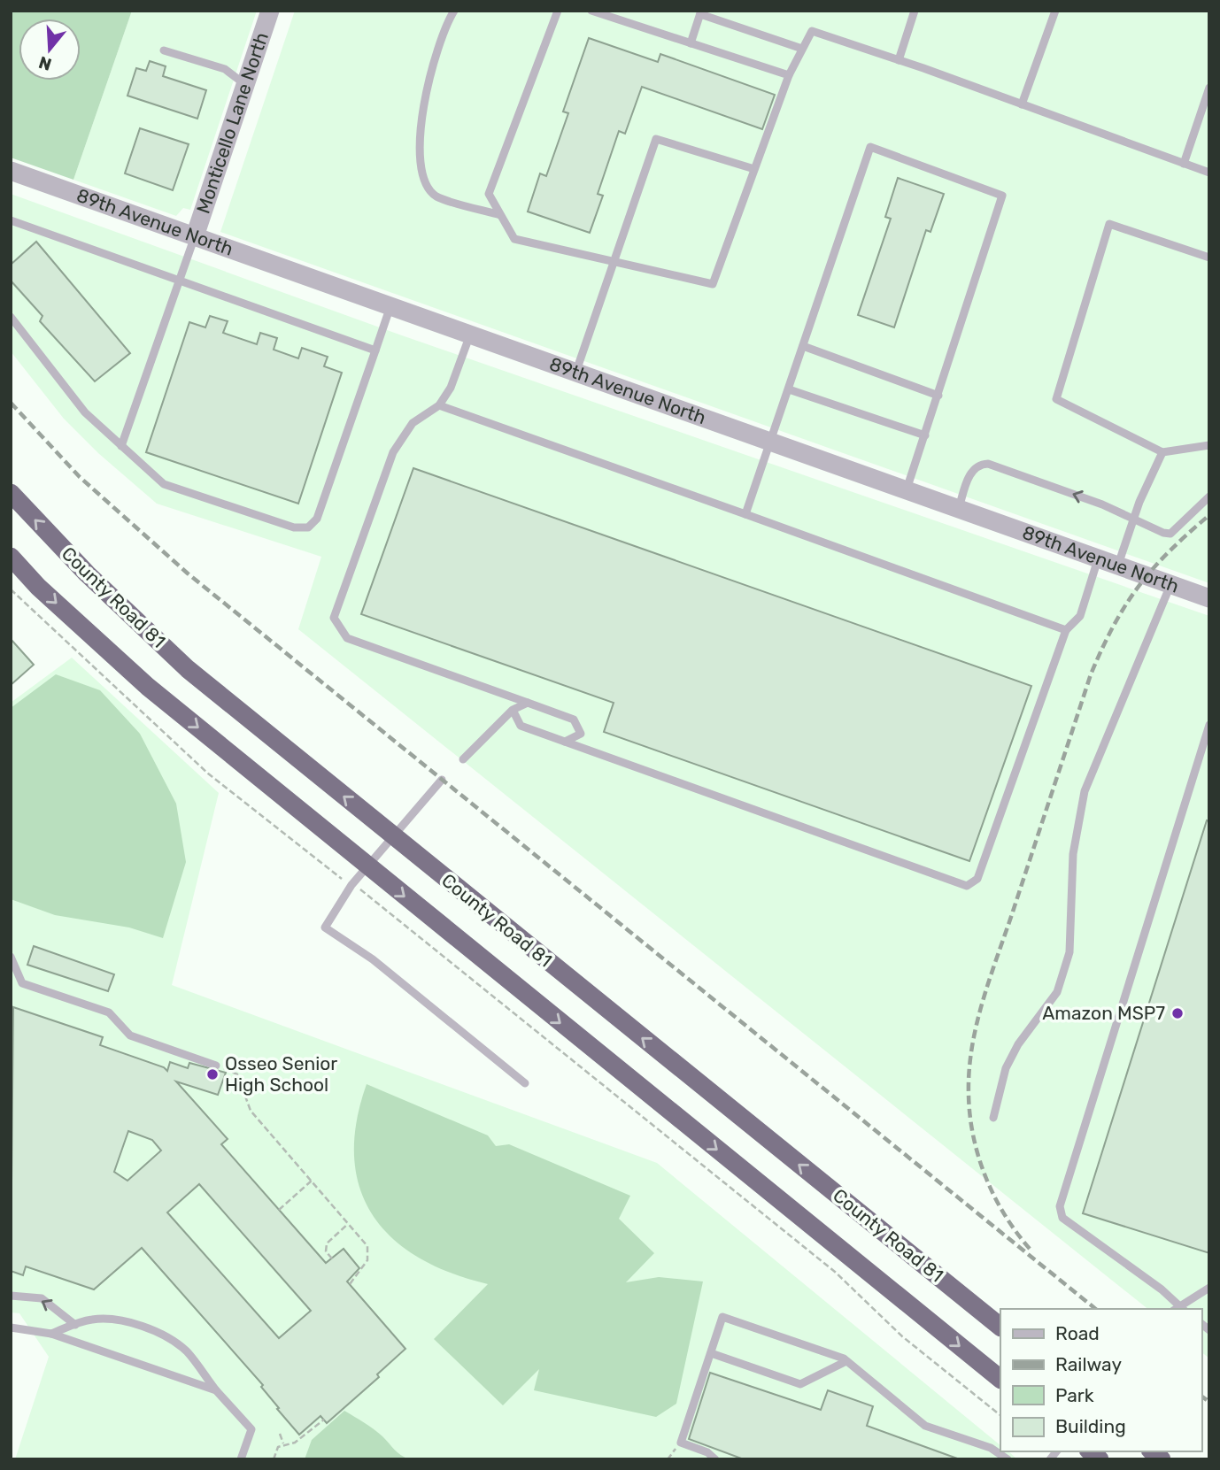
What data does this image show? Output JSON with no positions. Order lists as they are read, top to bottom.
{
  "streets": {
    "highway": ["County Road 81"],
    "street": ["Monticello Lane North", "89th Avenue North"]
  },
  "crossings": [
    ["Monticello Lane North", "89th Avenue North"]
  ],
  "places": ["Amazon MSP7", "Osseo Senior High School"],
  "legend": [
    "Road",
    "Railway",
    "Park",
    "Building"
  ],
  "north": "bottom"
}
